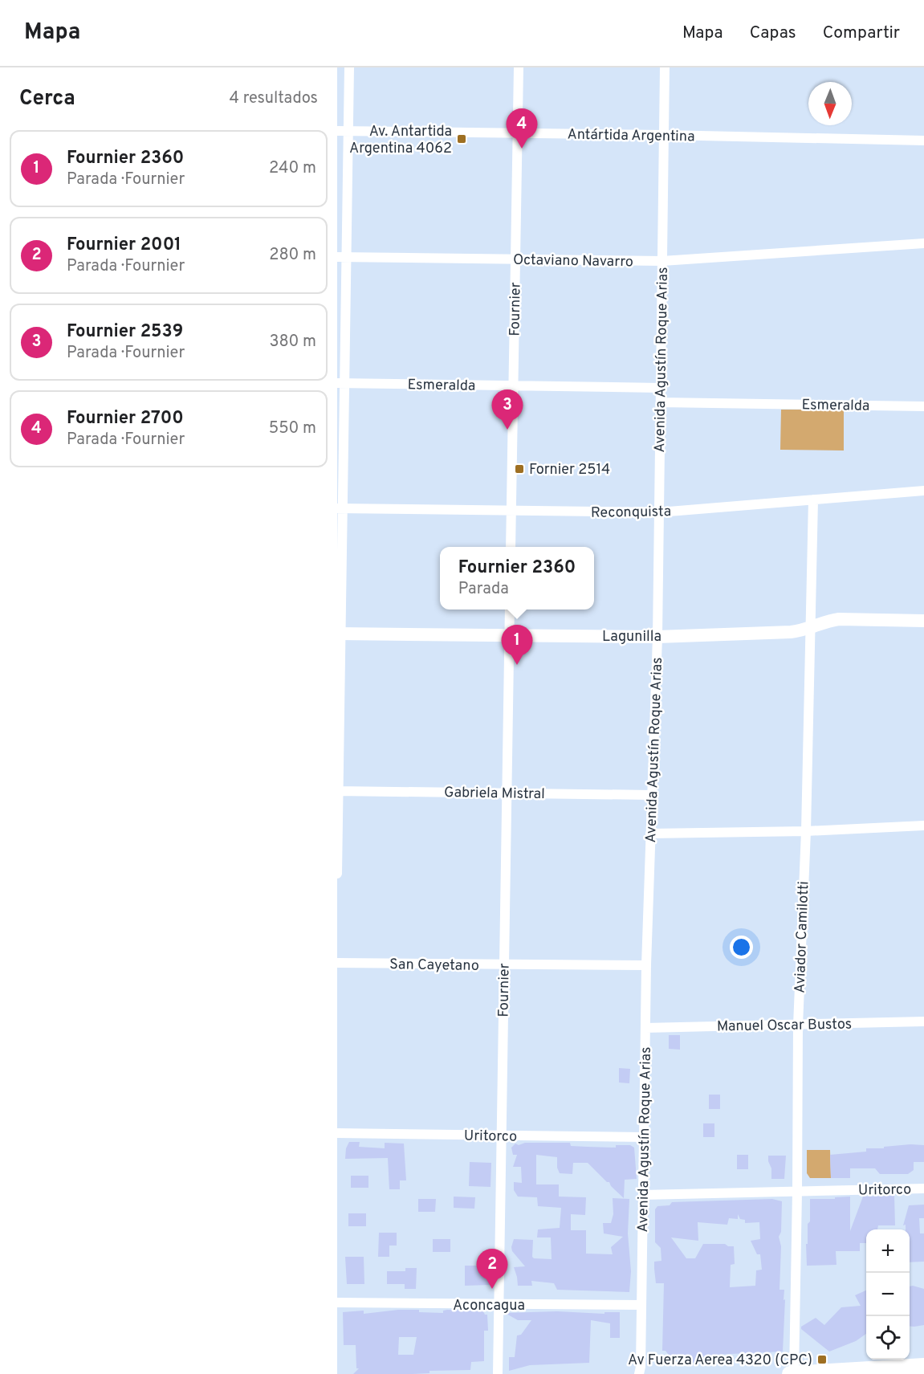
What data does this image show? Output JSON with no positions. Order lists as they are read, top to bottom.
{
  "streets": {
    "main road": ["Lagunilla"],
    "street": [
      "Antártida Argentina",
      "Octaviano Navarro",
      "Fournier",
      "Avenida Agustín Roque Arias",
      "Esmeralda",
      "Reconquista",
      "Gabriela Mistral",
      "Aviador Camilotti",
      "San Cayetano",
      "Manuel Oscar Bustos",
      "Uritorco",
      "Aconcagua"
    ]
  },
  "crossings": [
    ["Antártida Argentina", "Fournier"],
    ["Antártida Argentina", "Avenida Agustín Roque Arias"],
    ["Octaviano Navarro", "Fournier"],
    ["Octaviano Navarro", "Avenida Agustín Roque Arias"],
    ["Fournier", "Esmeralda"],
    ["Fournier", "Reconquista"],
    ["Fournier", "Lagunilla"],
    ["Fournier", "Gabriela Mistral"],
    ["Fournier", "San Cayetano"],
    ["Fournier", "Uritorco"],
    ["Fournier", "Aconcagua"],
    ["Avenida Agustín Roque Arias", "Esmeralda"],
    ["Avenida Agustín Roque Arias", "Reconquista"],
    ["Avenida Agustín Roque Arias", "Lagunilla"],
    ["Avenida Agustín Roque Arias", "Gabriela Mistral"],
    ["Avenida Agustín Roque Arias", "San Cayetano"],
    ["Avenida Agustín Roque Arias", "Manuel Oscar Bustos"],
    ["Avenida Agustín Roque Arias", "Uritorco"],
    ["Avenida Agustín Roque Arias", "Aconcagua"],
    ["Reconquista", "Aviador Camilotti"],
    ["Lagunilla", "Aviador Camilotti"],
    ["Aviador Camilotti", "Manuel Oscar Bustos"],
    ["Aviador Camilotti", "Uritorco"]
  ],
  "places": {
    "transit": ["Av. Antartida Argentina 4062", "Fornier 2514", "Av Fuerza Aerea 4320 (CPC)"]
  },
  "north": "bottom",
  "page": {
    "header": "Mapa",
    "nav": ["Mapa", "Capas", "Compartir"],
    "heading": ["Cerca", "4 resultados"],
    "pins": [
      "4",
      "3",
      "1",
      "2"
    ],
    "list": [
      {
        "mark": "1",
        "name": "Fournier 2360",
        "note": "Parada · Fournier",
        "value": "240 m"
      },
      {
        "mark": "2",
        "name": "Fournier 2001",
        "note": "Parada · Fournier",
        "value": "280 m"
      },
      {
        "mark": "3",
        "name": "Fournier 2539",
        "note": "Parada · Fournier",
        "value": "380 m"
      },
      {
        "mark": "4",
        "name": "Fournier 2700",
        "note": "Parada · Fournier",
        "value": "550 m"
      }
    ],
    "popup": ["Fournier 2360", "Parada"],
    "map_buttons": ["+", "−"]
  }
}
